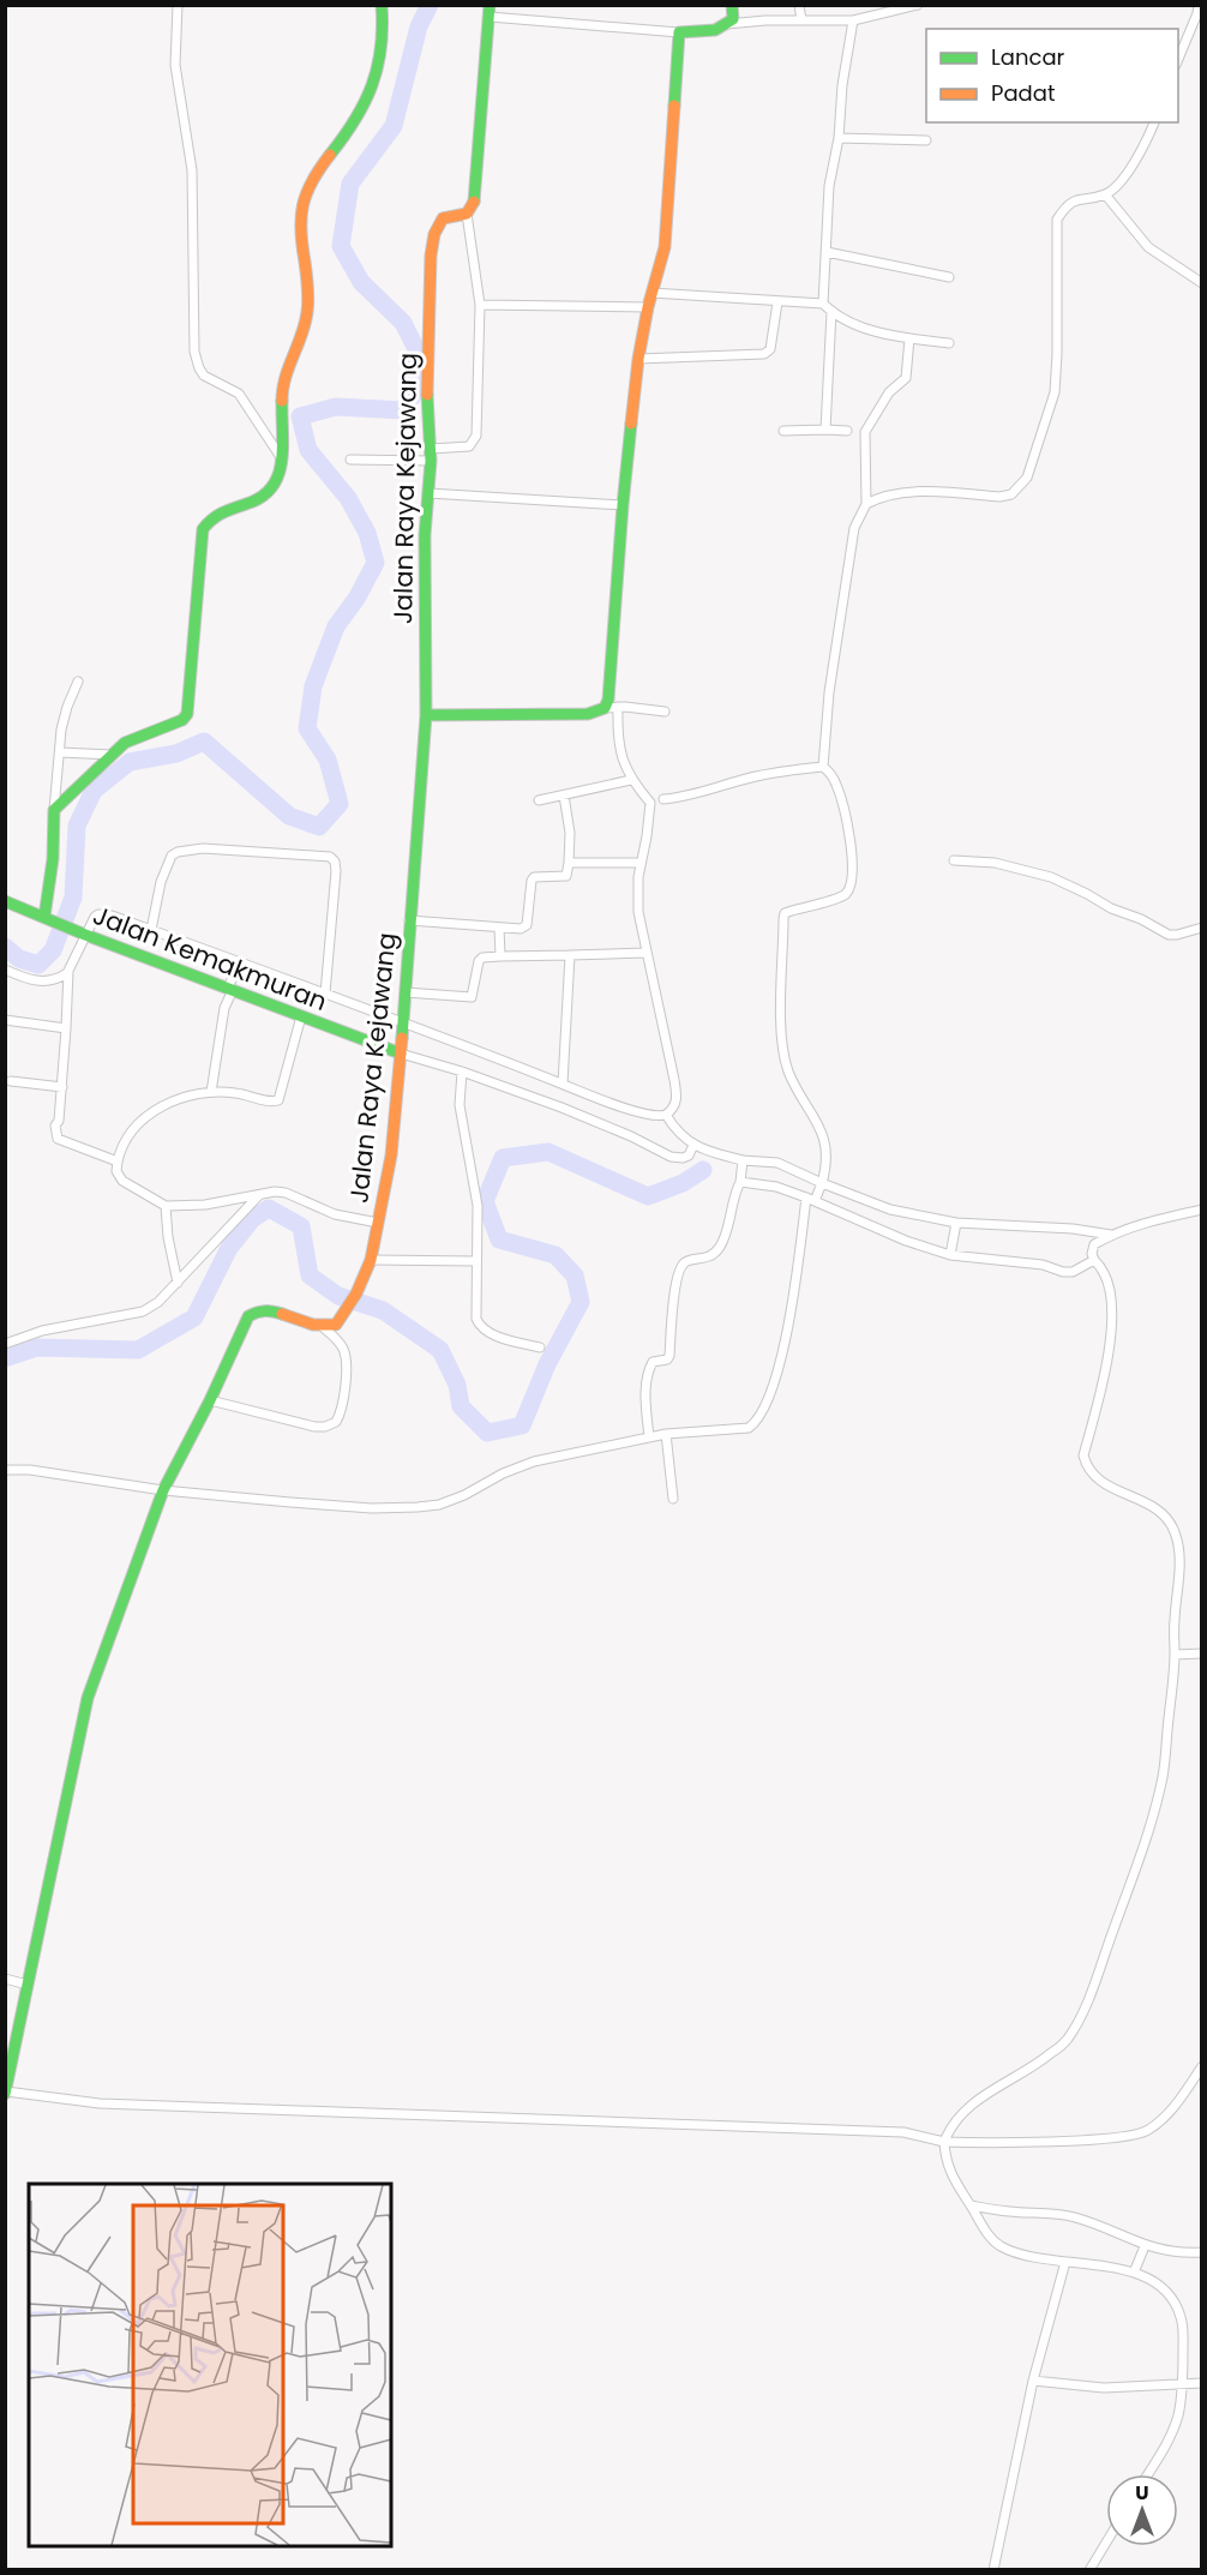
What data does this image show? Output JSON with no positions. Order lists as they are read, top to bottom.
{
  "streets": {
    "street": ["Jalan Raya Kejawang", "Jalan Kemakmuran"]
  },
  "crossings": [
    ["Jalan Raya Kejawang", "Jalan Kemakmuran"]
  ],
  "legend": ["Lancar", "Padat"],
  "north": "top"
}
